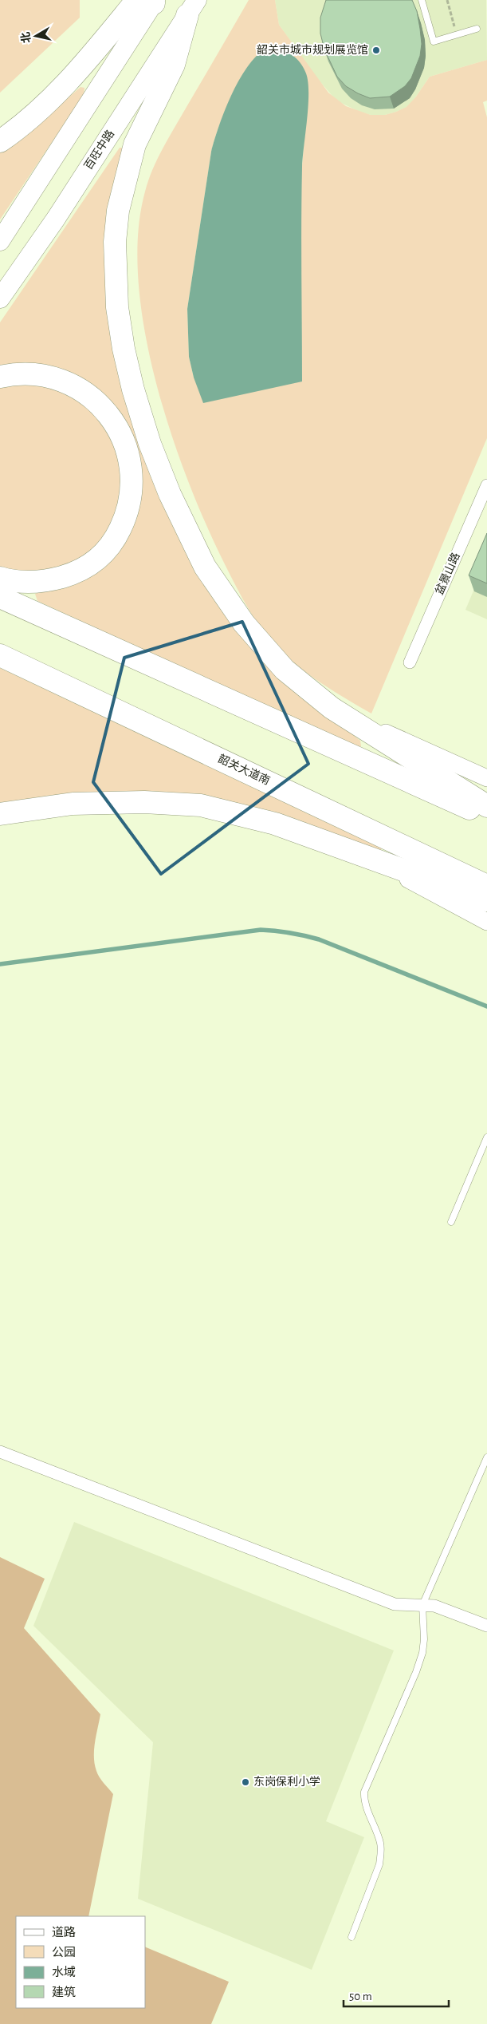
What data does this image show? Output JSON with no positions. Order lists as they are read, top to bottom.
{
  "streets": {
    "highway": ["韶关大道南"],
    "main road": ["百旺中路"],
    "street": ["盆景山路"]
  },
  "places": ["韶关市城市规划展览馆", "东岗保利小学"],
  "legend": [
    "道路",
    "公园",
    "水域",
    "建筑"
  ],
  "scale_bar": "50 m",
  "north": "left"
}
